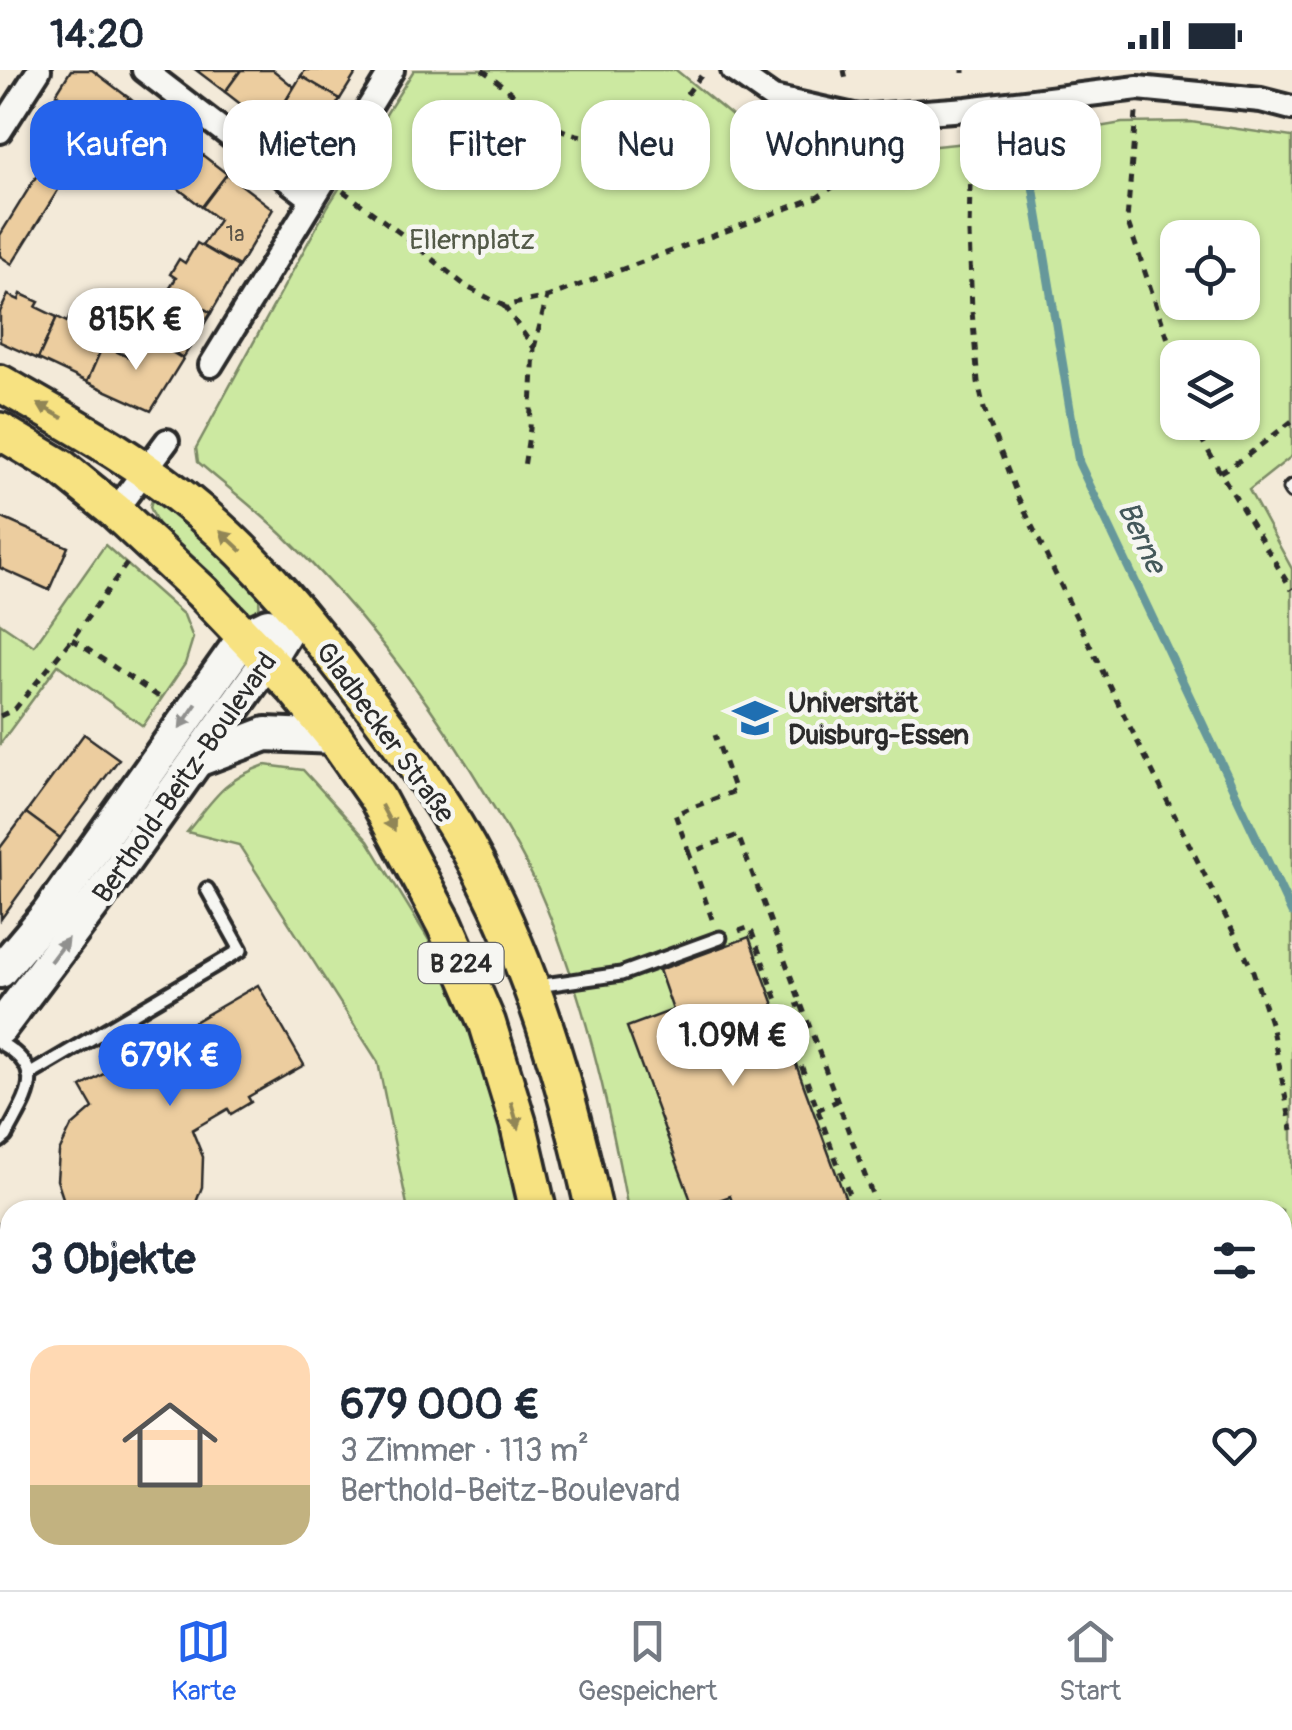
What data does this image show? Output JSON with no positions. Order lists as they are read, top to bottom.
{
  "streets": {
    "main road": ["Gladbecker Straße", "Berthold-Beitz-Boulevard", "B 224"]
  },
  "crossings": [
    ["Gladbecker Straße", "Berthold-Beitz-Boulevard"]
  ],
  "water": ["Berne"],
  "parks": ["Ellernplatz"],
  "places": {
    "school or university": ["Universität Duisburg-Essen"]
  },
  "house_numbers": ["1a"],
  "page": {
    "status": "14:20",
    "chip": [
      "Kaufen",
      "Mieten",
      "Filter",
      "Neu",
      "Wohnung",
      "Haus"
    ],
    "price": ["815K €", "1.09M €", "679K €"],
    "heading": "3 Objekte",
    "list": [
      {
        "name": "679 000 €",
        "note": "3 Zimmer · 113 m² · Berthold-Beitz-Boulevard"
      }
    ],
    "tabs": ["Karte", "Gespeichert", "Start"]
  }
}
